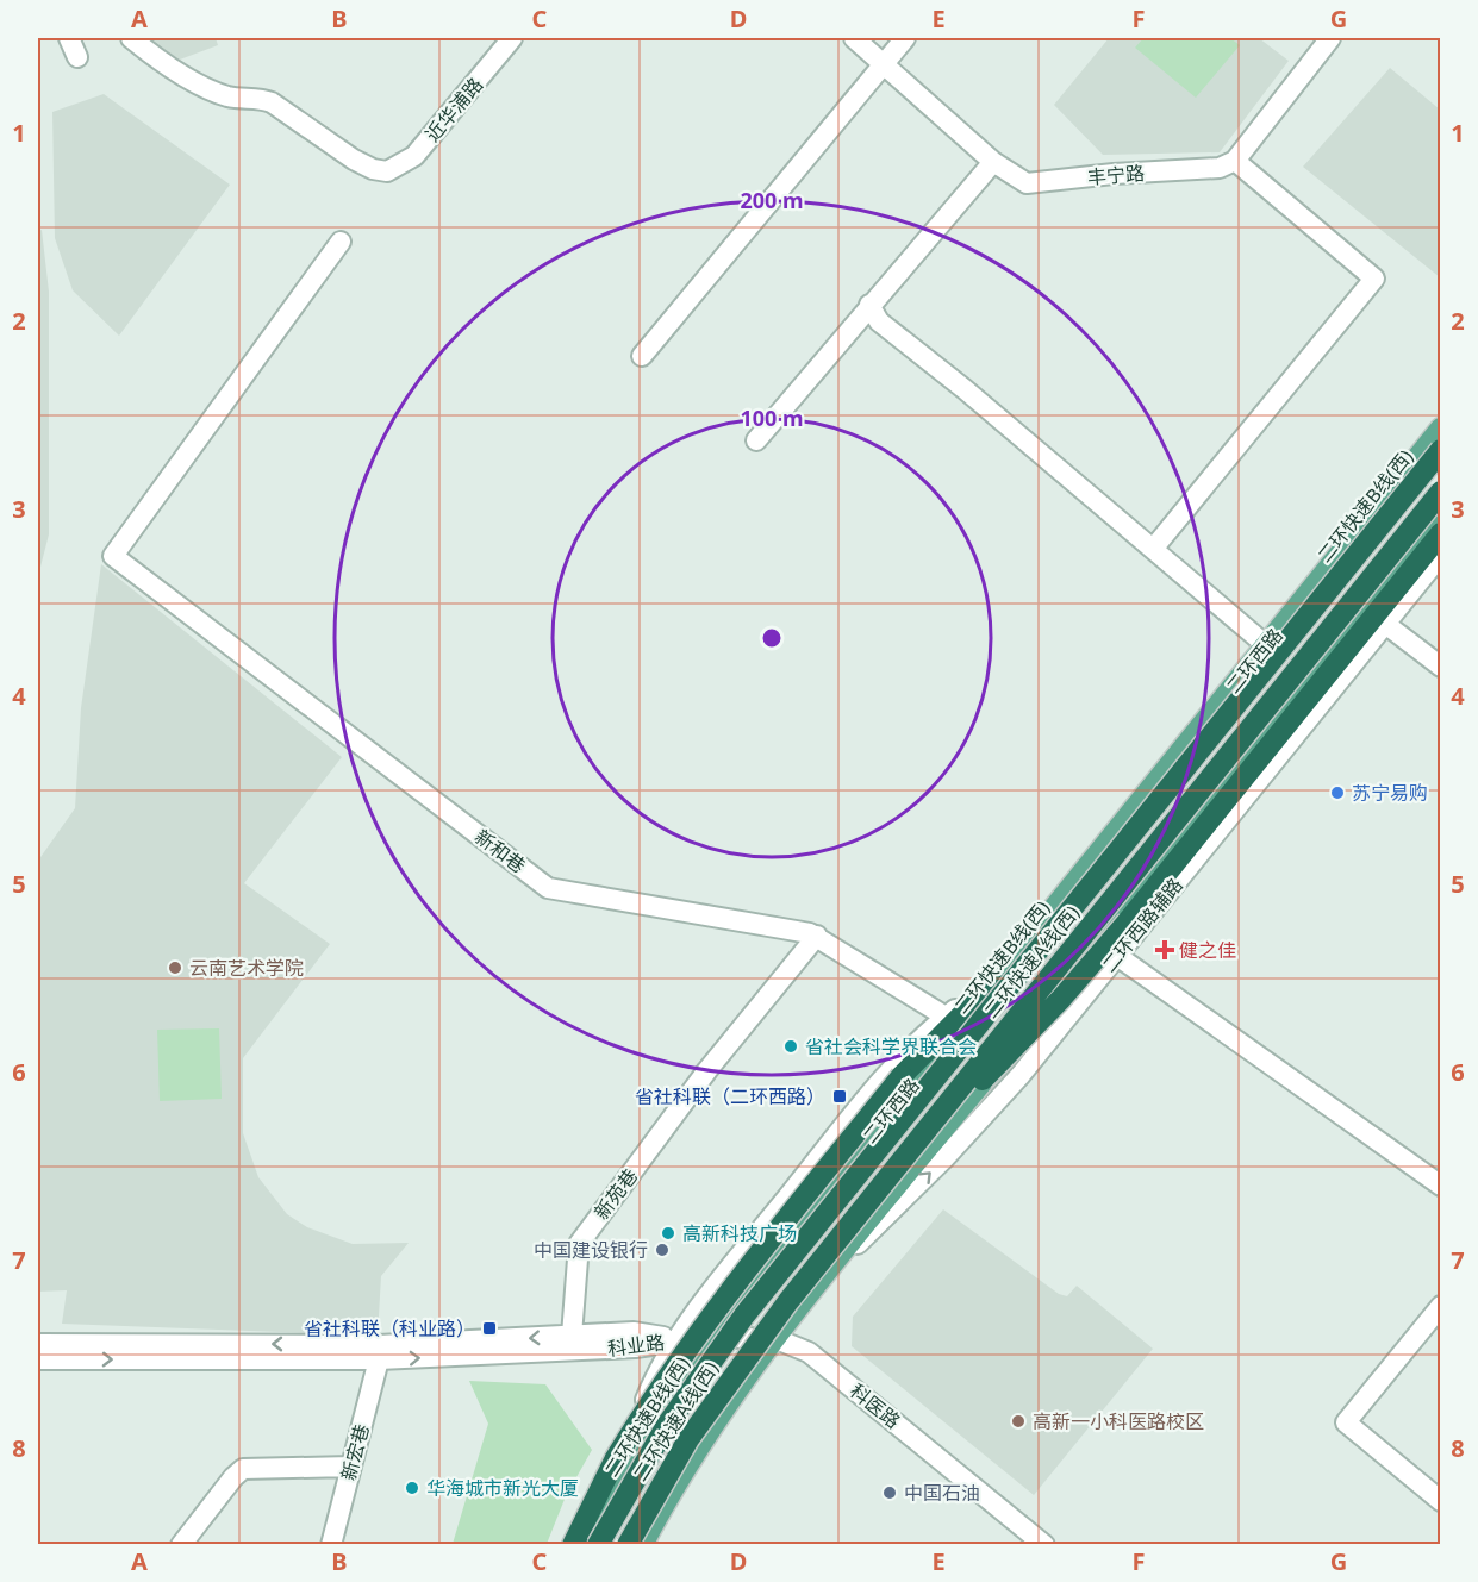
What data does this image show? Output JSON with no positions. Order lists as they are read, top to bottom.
{
  "streets": {
    "highway": ["二环快速B线(西)", "二环快速A线(西)"],
    "main road": ["二环西路"],
    "street": [
      "近华浦路",
      "丰宁路",
      "新和巷",
      "二环西路辅路",
      "新苑巷",
      "科业路",
      "科医路",
      "新宏巷"
    ]
  },
  "crossings": [
    ["二环西路", "科医路"],
    ["新和巷", "新苑巷"],
    ["新苑巷", "科业路"],
    ["科业路", "科医路"],
    ["科业路", "新宏巷"]
  ],
  "places": {
    "other": [
      "苏宁易购",
      "云南艺术学院",
      "省社会科学界联合会",
      "高新科技广场",
      "中国建设银行",
      "高新一小科医路校区",
      "华海城市新光大厦",
      "中国石油"
    ],
    "health": ["健之佳"],
    "transit": ["省社科联（二环西路）", "省社科联（科业路）"]
  },
  "grid": {
    "columns": [
      "A",
      "B",
      "C",
      "D",
      "E",
      "F",
      "G"
    ],
    "rows": [
      "1",
      "2",
      "3",
      "4",
      "5",
      "6",
      "7",
      "8"
    ]
  },
  "rings": ["200 m", "100 m"]
}
